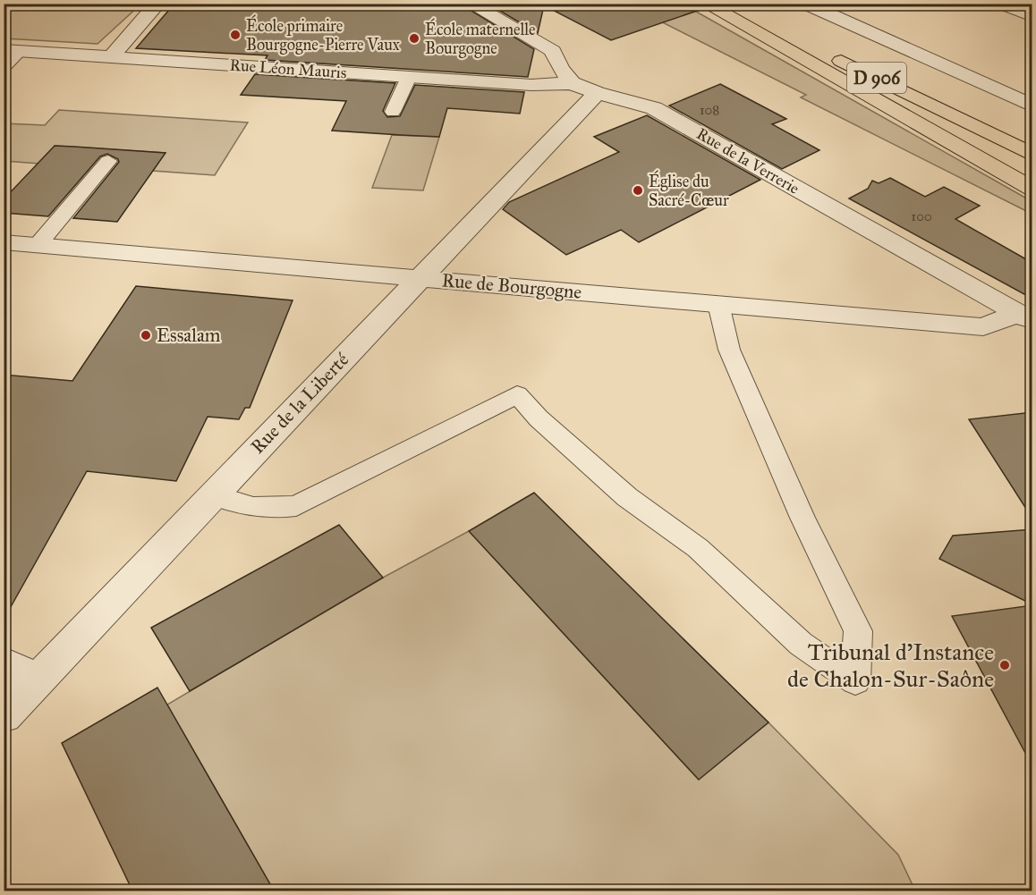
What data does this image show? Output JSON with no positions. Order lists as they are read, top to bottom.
{
  "streets": {
    "main road": ["D 906"],
    "street": [
      "Rue Léon Mauris",
      "Rue de la Verrerie",
      "Rue de Bourgogne",
      "Rue de la Liberté"
    ]
  },
  "crossings": [
    ["Rue Léon Mauris", "Rue de la Verrerie"],
    ["Rue de la Verrerie", "Rue de Bourgogne"],
    ["Rue de la Verrerie", "Rue de la Liberté"],
    ["Rue de Bourgogne", "Rue de la Liberté"]
  ],
  "places": [
    "École primaire Bourgogne-Pierre Vaux",
    "École maternelle Bourgogne",
    "Église du Sacré-Cœur",
    "Essalam",
    "Tribunal d'Instance de Chalon-Sur-Saône"
  ],
  "house_numbers": ["108", "100"]
}
